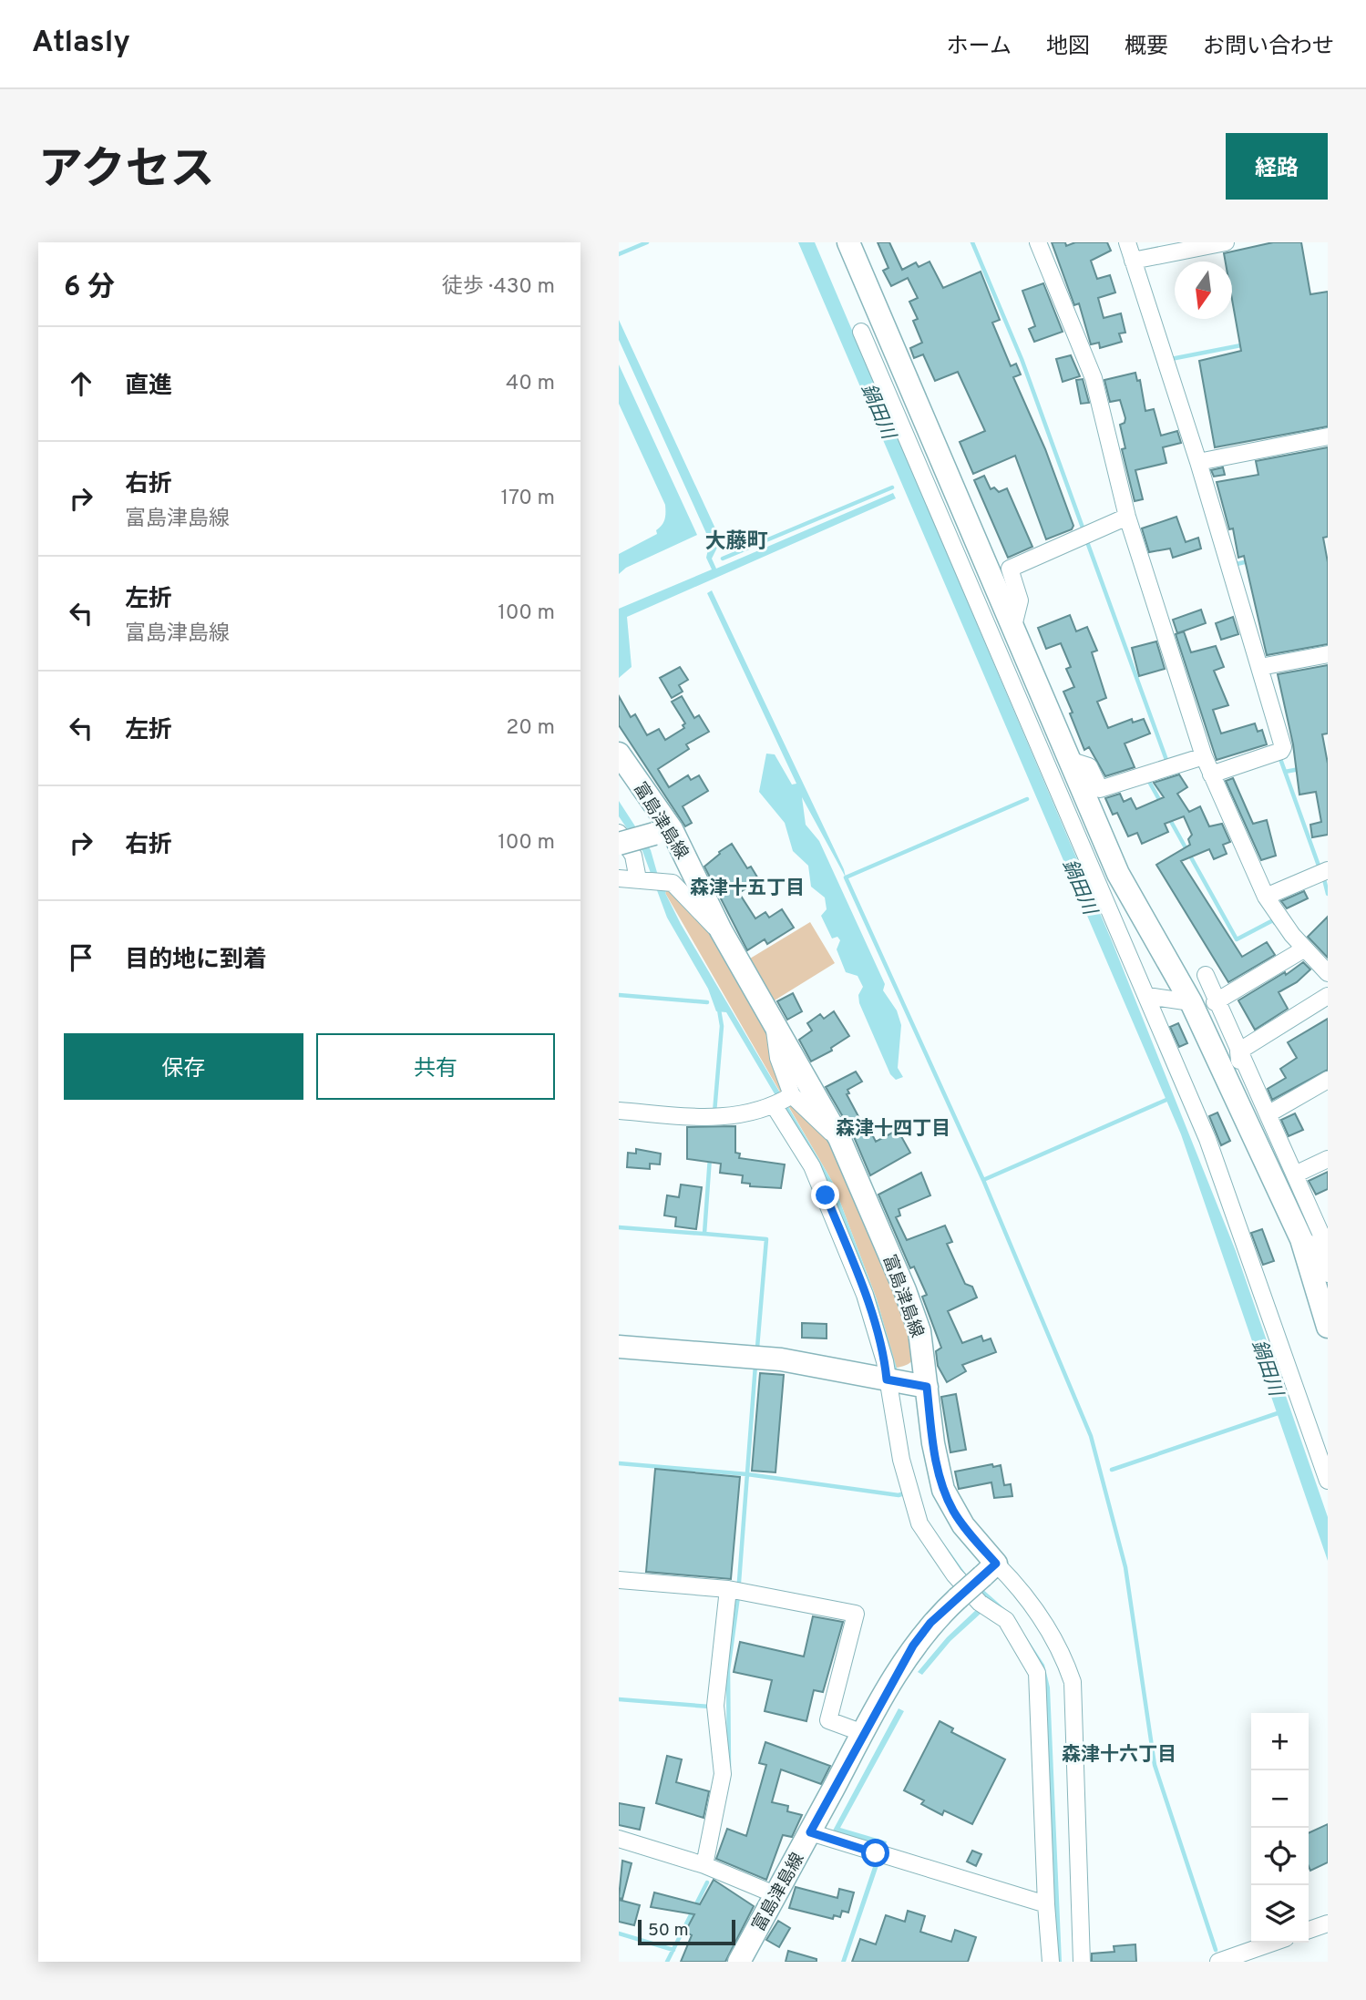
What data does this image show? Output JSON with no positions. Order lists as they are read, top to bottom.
{
  "streets": {
    "street": ["富島津島線"]
  },
  "districts": [
    "大藤町",
    "森津十五丁目",
    "森津十四丁目",
    "森津十六丁目"
  ],
  "water": ["鍋田川"],
  "scale_bar": "50 m",
  "north": "bottom",
  "page": {
    "header": "Atlasly",
    "nav": [
      "ホーム",
      "地図",
      "概要",
      "お問い合わせ"
    ],
    "title": "アクセス",
    "buttons": [
      "経路",
      ["保存", "共有"]
    ],
    "heading": ["6 分", "徒歩 · 430 m"],
    "list": [
      ["直進", "40 m"],
      ["右折", "富島津島線", "170 m"],
      ["左折", "富島津島線", "100 m"],
      ["左折", "20 m"],
      ["右折", "100 m"],
      "目的地に到着"
    ],
    "map_buttons": ["+", "−"],
    "scale": "50 m"
  }
}
